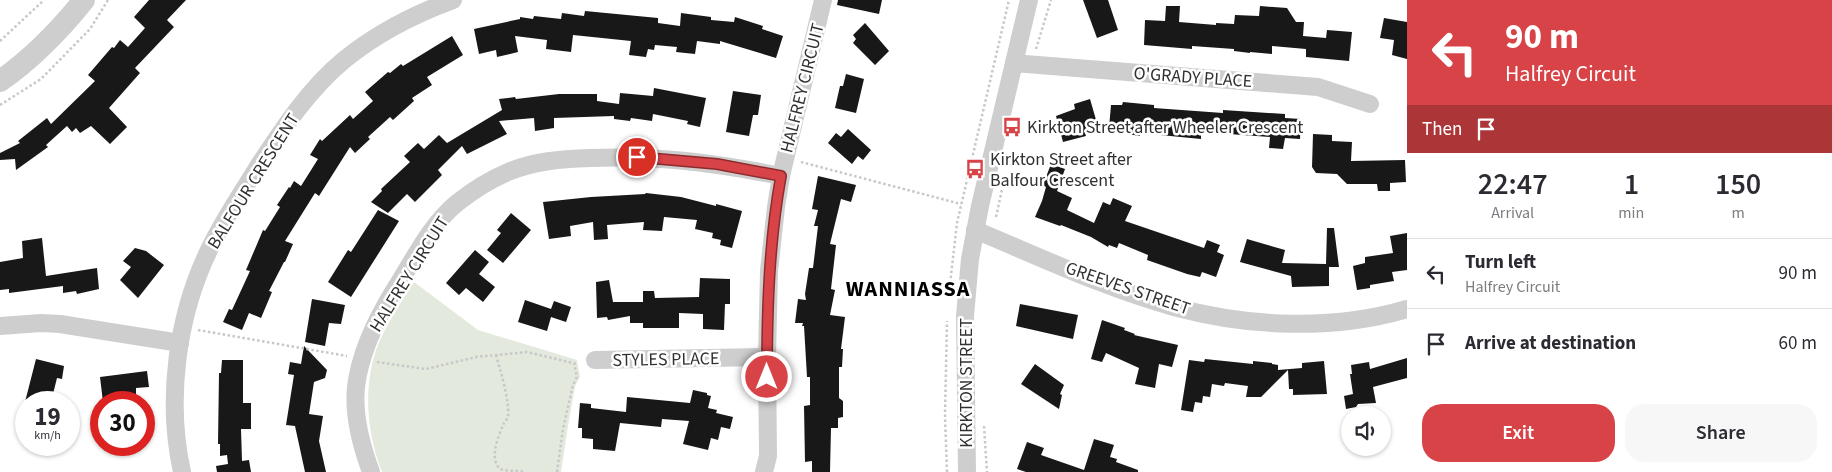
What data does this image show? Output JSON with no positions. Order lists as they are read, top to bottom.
{
  "streets": {
    "street": [
      "O'GRADY PLACE",
      "HALFREY CIRCUIT",
      "BALFOUR CRESCENT",
      "GREEVES STREET",
      "STYLES PLACE",
      "KIRKTON STREET"
    ]
  },
  "crossings": [
    ["O'GRADY PLACE", "KIRKTON STREET"],
    ["HALFREY CIRCUIT", "STYLES PLACE"],
    ["GREEVES STREET", "KIRKTON STREET"]
  ],
  "districts": ["WANNIASSA"],
  "places": {
    "bus stop": ["Kirkton Street after Wheeler Crescent", "Kirkton Street after Balfour Crescent"]
  },
  "page": {
    "turn": ["90 m", "Halfrey Circuit"],
    "then": "Then",
    "eta": [
      "22:47",
      "Arrival",
      "1",
      "min",
      "150",
      "m"
    ],
    "list": [
      {
        "name": "Turn left",
        "note": "Halfrey Circuit",
        "value": "90 m"
      },
      {
        "name": "Arrive at destination",
        "value": "60 m"
      }
    ],
    "speed": "19 km/h",
    "limit": "30",
    "buttons": ["Exit", "Share"]
  }
}
